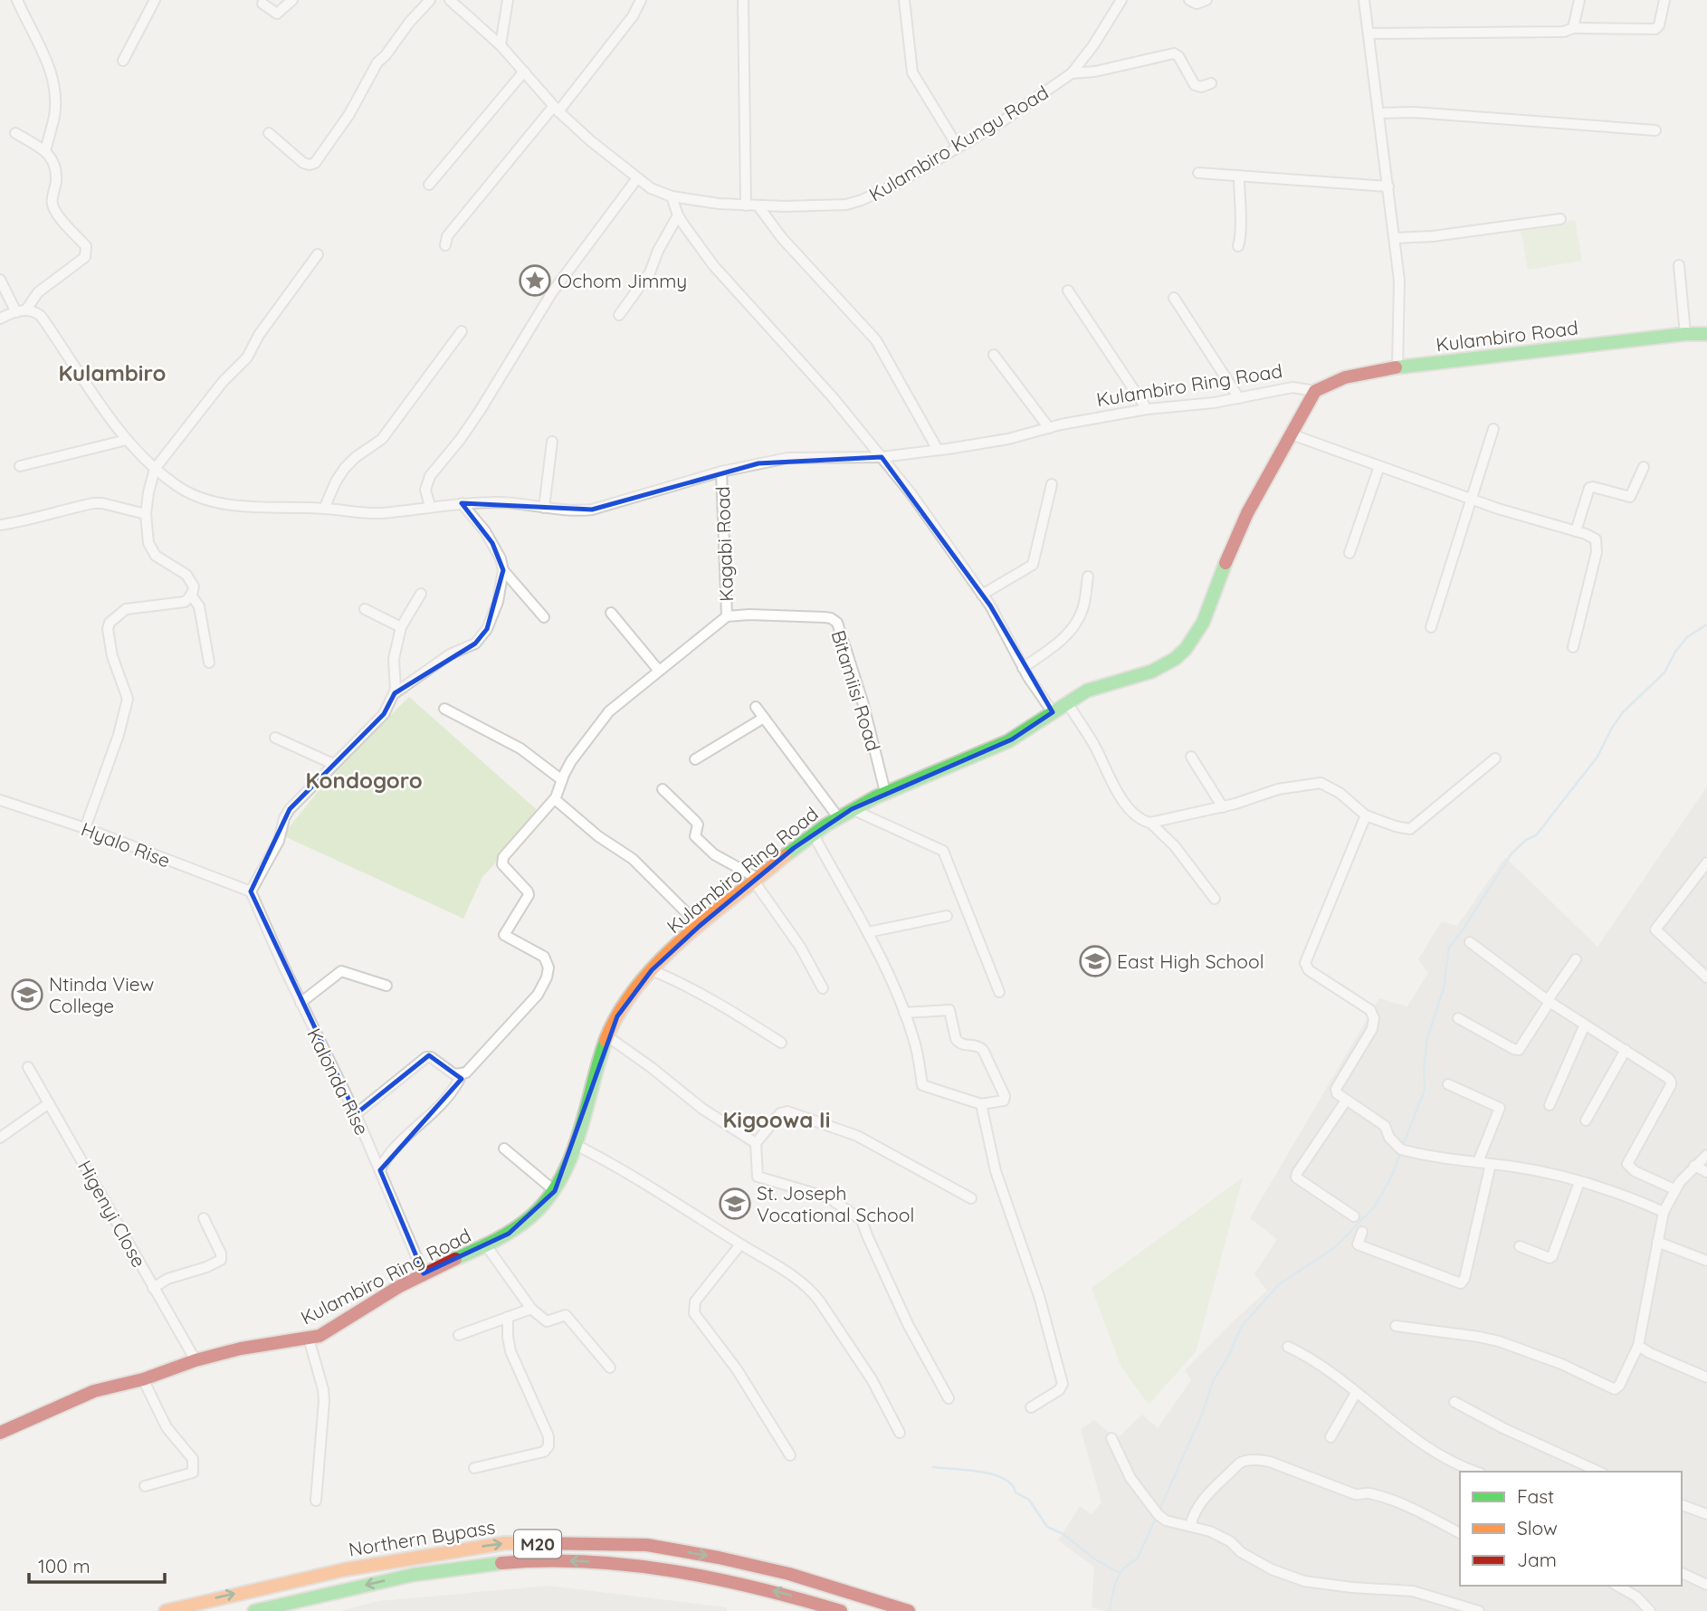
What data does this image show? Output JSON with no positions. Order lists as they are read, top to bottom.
{
  "streets": {
    "main road": [
      "Kulambiro Road",
      "Kulambiro Ring Road",
      "Northern Bypass",
      "M20"
    ],
    "street": [
      "Kulambiro Kungu Road",
      "Kagabi Road",
      "Bitamiisi Road",
      "Hyalo Rise",
      "Kalonda Rise",
      "Higenyi Close"
    ]
  },
  "crossings": [
    ["Kulambiro Road", "Kulambiro Ring Road"],
    ["Kulambiro Ring Road", "Kagabi Road"],
    ["Kulambiro Ring Road", "Bitamiisi Road"],
    ["Kulambiro Ring Road", "Kalonda Rise"],
    ["Kulambiro Ring Road", "Higenyi Close"],
    ["Kagabi Road", "Bitamiisi Road"],
    ["Hyalo Rise", "Kalonda Rise"]
  ],
  "districts": ["Kulambiro", "Kondogoro", "Kigoowa Ii"],
  "places": {
    "place": ["Ochom Jimmy"],
    "school or university": ["East High School", "Ntinda View College", "St. Joseph Vocational School"]
  },
  "legend": ["Fast", "Slow", "Jam"],
  "scale_bar": "100 m"
}
